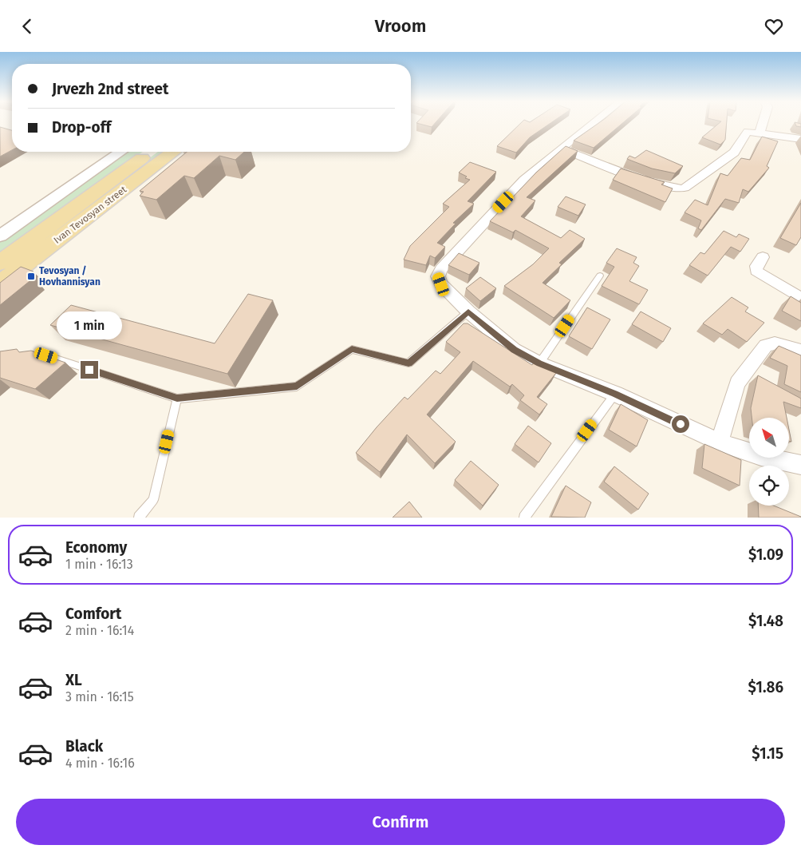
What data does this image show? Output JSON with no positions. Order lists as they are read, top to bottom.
{
  "streets": {
    "main road": ["Ivan Tevosyan street"]
  },
  "places": {
    "transit": ["Tevosyan / Hovhannisyan"]
  },
  "north": "top left",
  "page": {
    "header": "Vroom",
    "banner": ["Jrvezh 2nd street", "Drop-off"],
    "bubble": "1 min",
    "list": [
      {
        "name": "Economy",
        "note": "1 min · 16:13",
        "value": "$1.09"
      },
      {
        "name": "Comfort",
        "note": "2 min · 16:14",
        "value": "$1.48"
      },
      {
        "name": "XL",
        "note": "3 min · 16:15",
        "value": "$1.86"
      },
      {
        "name": "Black",
        "note": "4 min · 16:16",
        "value": "$1.15"
      }
    ],
    "buttons": "Confirm"
  }
}
